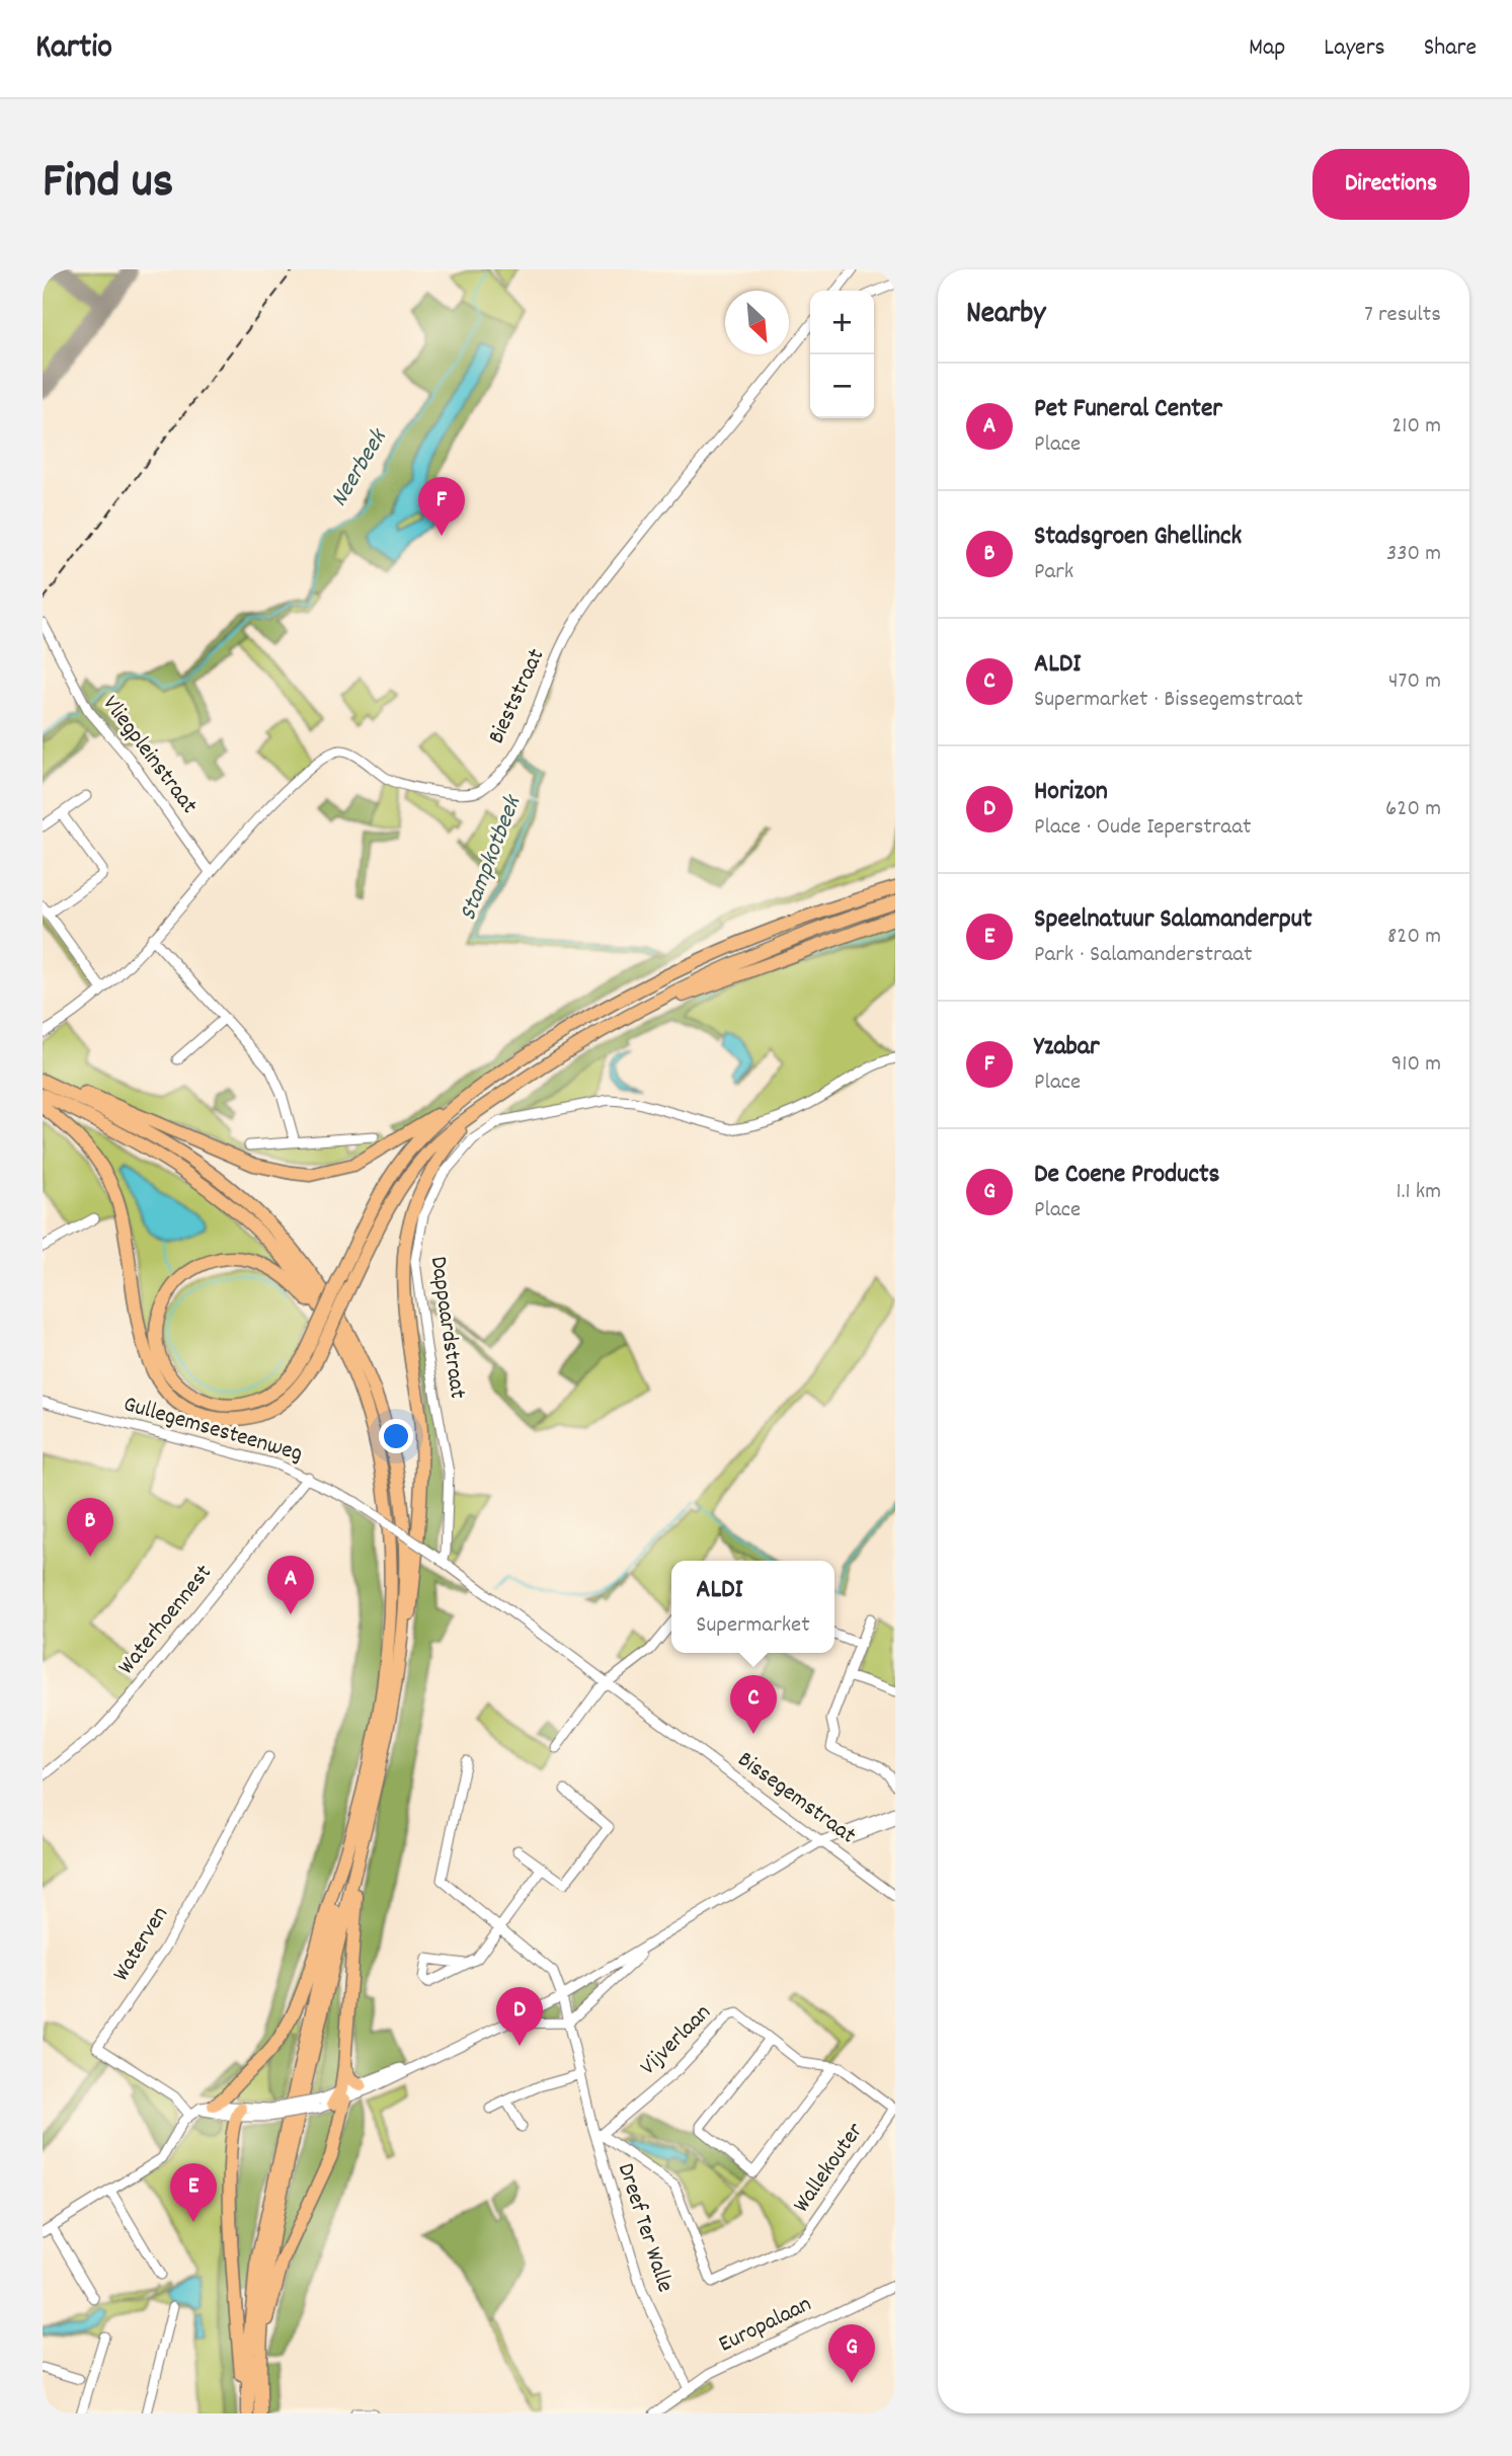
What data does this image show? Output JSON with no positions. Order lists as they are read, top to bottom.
{
  "streets": {
    "street": [
      "Bieststraat",
      "Vliegpleinstraat",
      "Dappaardstraat",
      "Gullegemsesteenweg",
      "Waterhoennest",
      "Bissegemstraat",
      "Waterven",
      "Vijverlaan",
      "Wallekouter",
      "Dreef Ter Walle",
      "Europalaan"
    ]
  },
  "crossings": [
    ["Bieststraat", "Vliegpleinstraat"],
    ["Dappaardstraat", "Gullegemsesteenweg"],
    ["Gullegemsesteenweg", "Waterhoennest"],
    ["Gullegemsesteenweg", "Bissegemstraat"],
    ["Vijverlaan", "Wallekouter"],
    ["Vijverlaan", "Dreef Ter Walle"],
    ["Wallekouter", "Dreef Ter Walle"],
    ["Dreef Ter Walle", "Europalaan"]
  ],
  "water": ["Neerbeek", "Stampkotbeek"],
  "north": "bottom right",
  "page": {
    "header": "Kartio",
    "nav": ["Map", "Layers", "Share"],
    "title": "Find us",
    "buttons": "Directions",
    "heading": ["Nearby", "7 results"],
    "map_buttons": ["+", "−"],
    "list": [
      {
        "mark": "A",
        "name": "Pet Funeral Center",
        "note": "Place",
        "value": "210 m"
      },
      {
        "mark": "B",
        "name": "Stadsgroen Ghellinck",
        "note": "Park",
        "value": "330 m"
      },
      {
        "mark": "C",
        "name": "ALDI",
        "note": "Supermarket · Bissegemstraat",
        "value": "470 m"
      },
      {
        "mark": "D",
        "name": "Horizon",
        "note": "Place · Oude Ieperstraat",
        "value": "620 m"
      },
      {
        "mark": "E",
        "name": "Speelnatuur Salamanderput",
        "note": "Park · Salamanderstraat",
        "value": "820 m"
      },
      {
        "mark": "F",
        "name": "Yzabar",
        "note": "Place",
        "value": "910 m"
      },
      {
        "mark": "G",
        "name": "De Coene Products",
        "note": "Place",
        "value": "1.1 km"
      }
    ],
    "pins": [
      "F",
      "B",
      "A",
      "C",
      "D",
      "E",
      "G"
    ],
    "popup": ["ALDI", "Supermarket"]
  }
}
